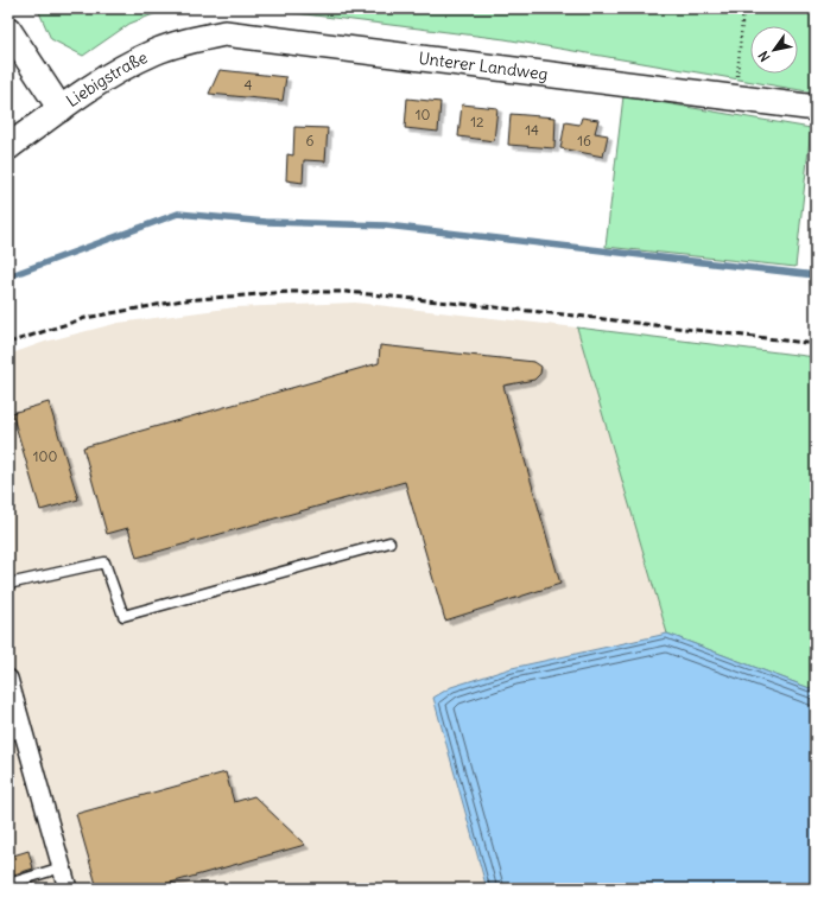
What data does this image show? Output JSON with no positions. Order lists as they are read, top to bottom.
{
  "streets": {
    "main road": ["Unterer Landweg", "Liebigstraße"]
  },
  "crossings": [
    ["Unterer Landweg", "Liebigstraße"]
  ],
  "house_numbers": [
    "4",
    "10",
    "12",
    "14",
    "6",
    "16",
    "100"
  ],
  "north": "bottom left"
}
